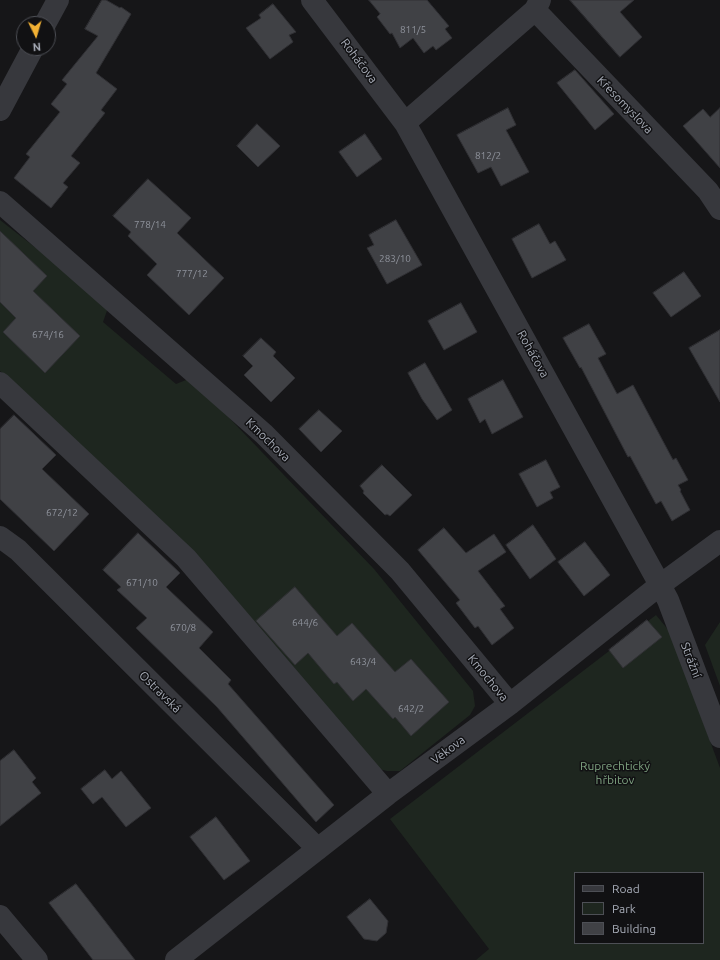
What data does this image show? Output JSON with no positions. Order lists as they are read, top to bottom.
{
  "streets": {
    "street": [
      "Roháčova",
      "Křesomyslova",
      "Kmochova",
      "Strážní",
      "Ostravská",
      "Věkova"
    ]
  },
  "crossings": [
    ["Roháčova", "Strážní"],
    ["Roháčova", "Věkova"],
    ["Kmochova", "Věkova"],
    ["Strážní", "Věkova"],
    ["Ostravská", "Věkova"]
  ],
  "parks": ["Ruprechtický hřbitov"],
  "house_numbers": [
    "811/5",
    "812/2",
    "778/14",
    "283/10",
    "777/12",
    "674/16",
    "672/12",
    "671/10",
    "644/6",
    "670/8",
    "643/4",
    "642/2"
  ],
  "legend": ["Road", "Park", "Building"],
  "north": "bottom"
}
